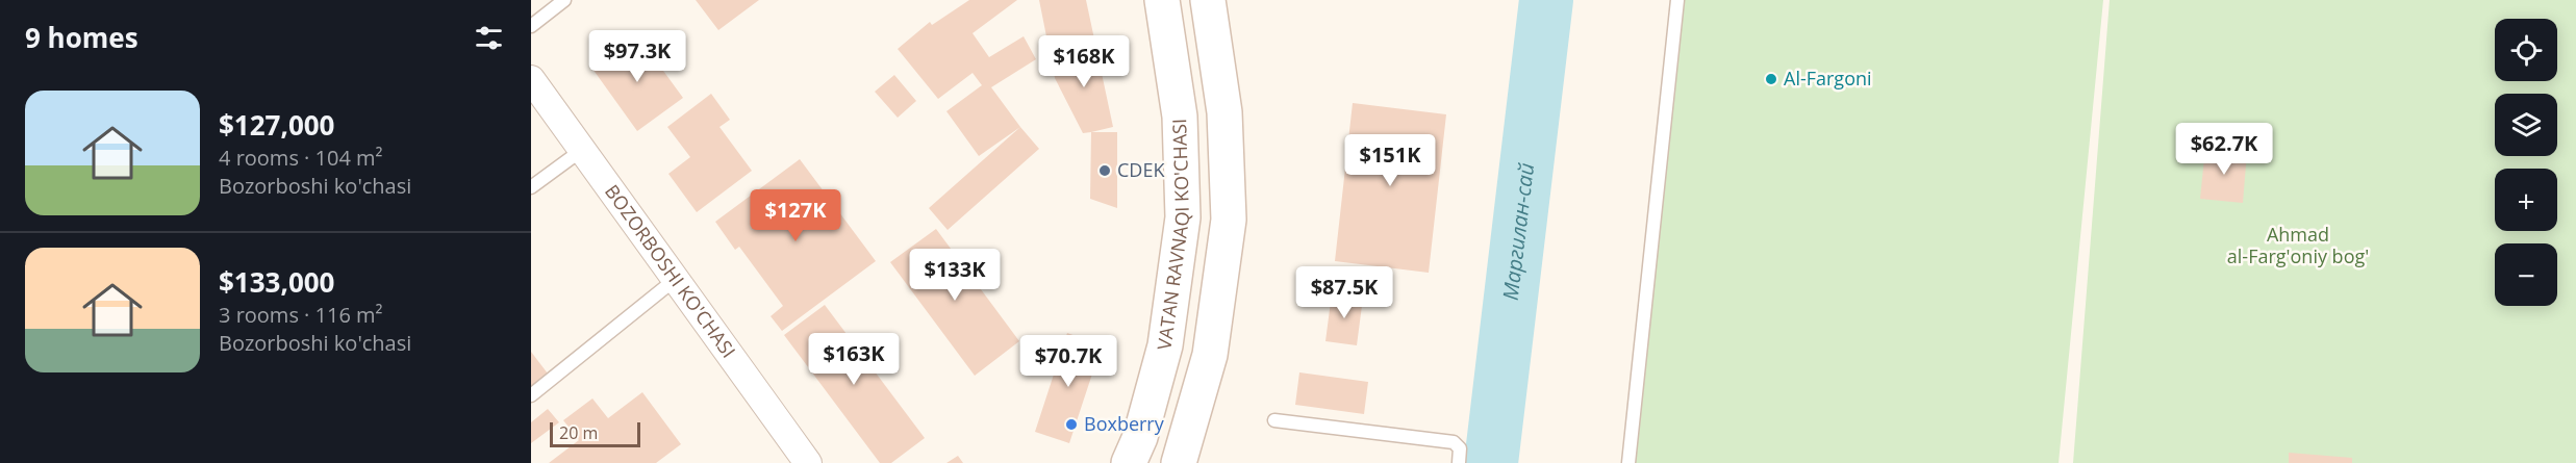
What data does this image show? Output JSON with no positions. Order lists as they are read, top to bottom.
{
  "streets": {
    "main road": ["VATAN RAVNAQI KO'CHASI"],
    "street": ["BOZORBOSHI KO'CHASI"]
  },
  "water": ["Маргилан-сай"],
  "parks": ["Ahmad al-Farg'oniy bog'"],
  "places": ["Al-Fargoni", "CDEK", "Boxberry"],
  "scale_bar": "20 m",
  "page": {
    "heading": "9 homes",
    "map_buttons": ["+", "−"],
    "price": [
      "$97.3K",
      "$168K",
      "$62.7K",
      "$151K",
      "$127K",
      "$133K",
      "$87.5K",
      "$163K",
      "$70.7K"
    ],
    "list": [
      {
        "name": "$127,000",
        "note": "4 rooms · 104 m² · Bozorboshi ko'chasi"
      },
      {
        "name": "$133,000",
        "note": "3 rooms · 116 m² · Bozorboshi ko'chasi"
      }
    ],
    "scale": "20 m"
  }
}
